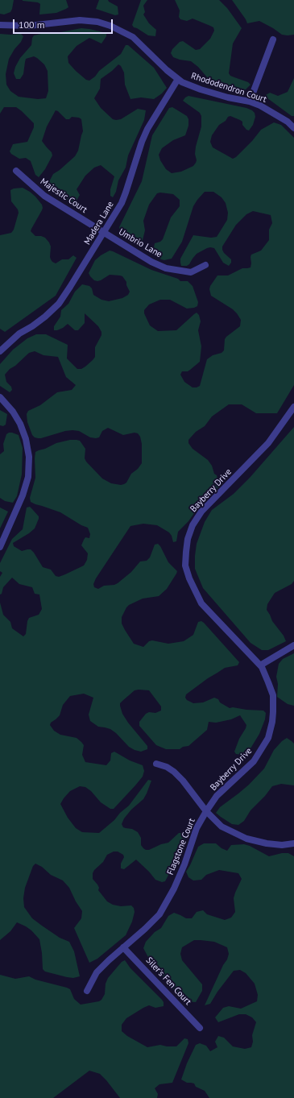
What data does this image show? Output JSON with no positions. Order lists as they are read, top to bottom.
{
  "streets": {
    "street": [
      "Rhododendron Court",
      "Majestic Court",
      "Madera Lane",
      "Umbrio Lane",
      "Bayberry Drive",
      "Flagstone Court",
      "Siler's Fen Court"
    ]
  },
  "crossings": [
    ["Rhododendron Court", "Madera Lane"],
    ["Majestic Court", "Madera Lane"],
    ["Majestic Court", "Umbrio Lane"],
    ["Madera Lane", "Umbrio Lane"],
    ["Bayberry Drive", "Flagstone Court"],
    ["Flagstone Court", "Siler's Fen Court"]
  ],
  "scale_bar": "100 m"
}
